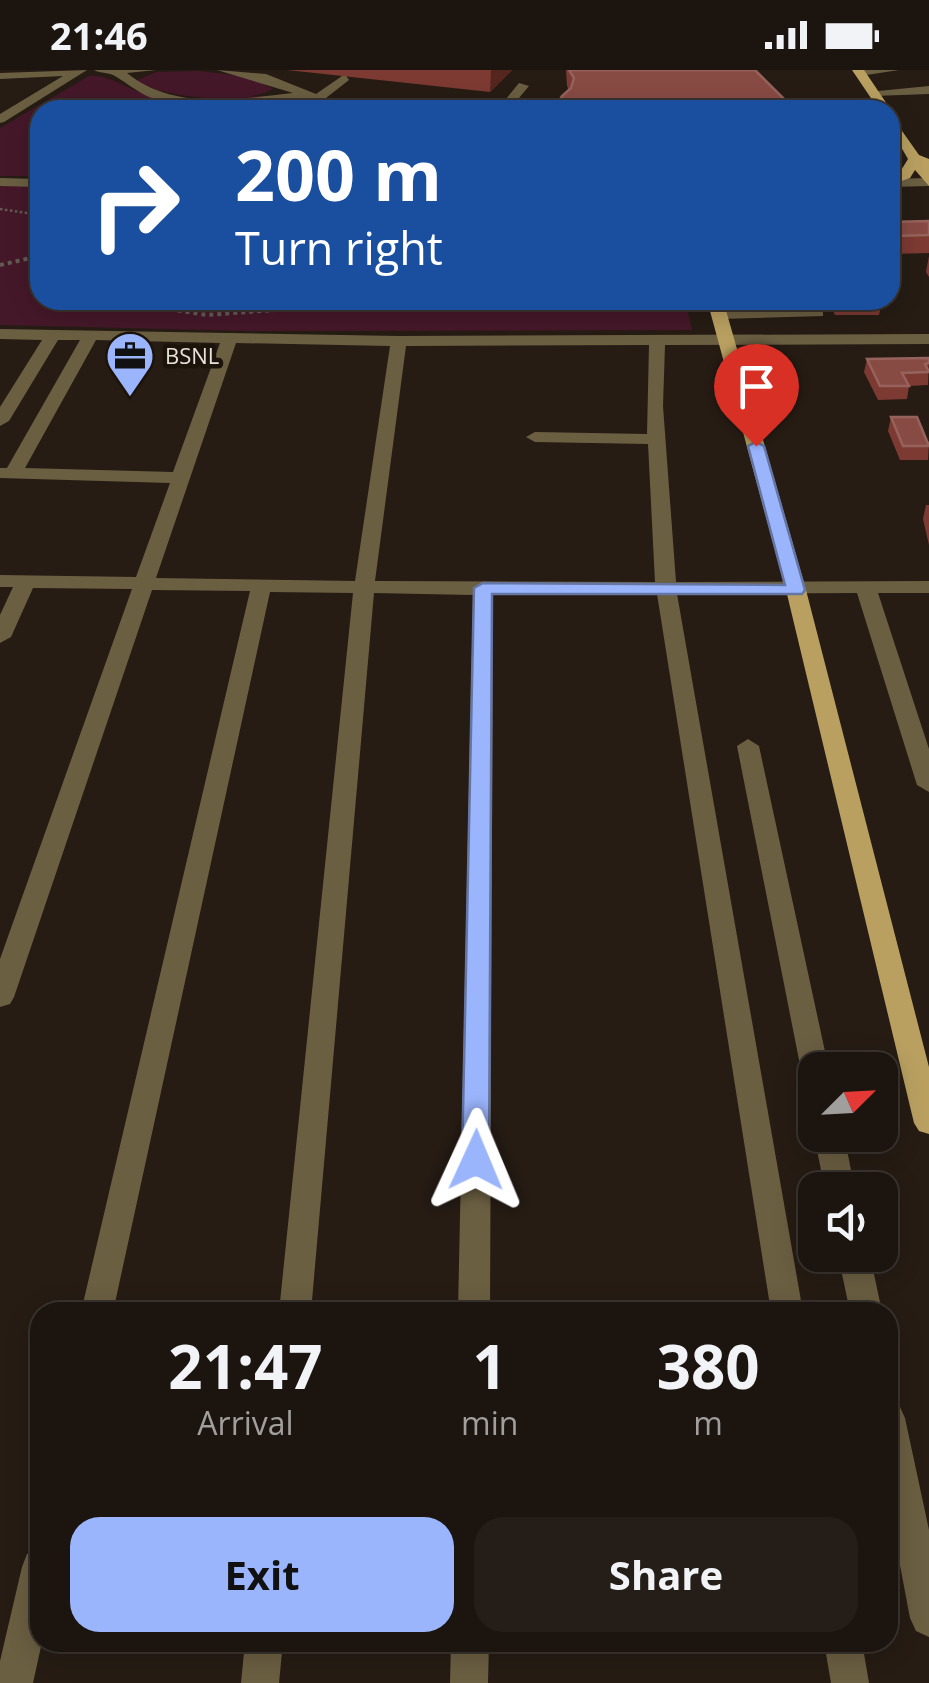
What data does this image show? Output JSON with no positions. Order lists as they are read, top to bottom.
{
  "places": {
    "office": ["BSNL"]
  },
  "north": "top right",
  "page": {
    "status": "21:46",
    "turn": ["200 m", "Turn right"],
    "eta": [
      "21:47",
      "Arrival",
      "1",
      "min",
      "380",
      "m"
    ],
    "buttons": ["Exit", "Share"]
  }
}
